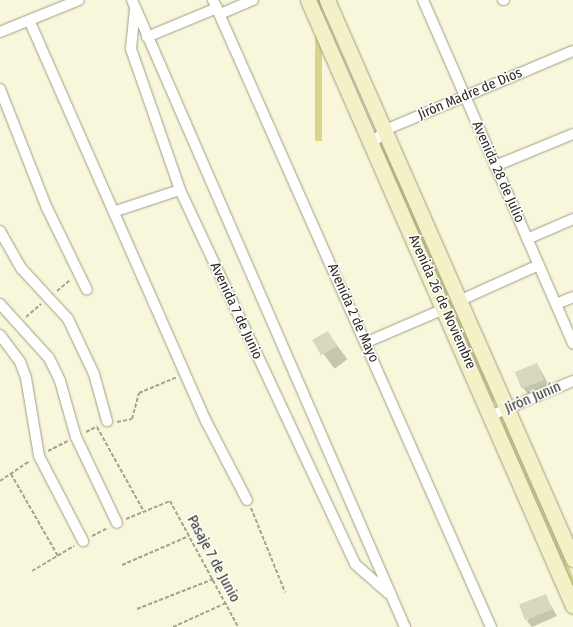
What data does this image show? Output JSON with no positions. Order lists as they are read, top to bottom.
{
  "streets": {
    "main road": ["Avenida 26 de Noviembre"],
    "street": [
      "Jirón Madre de Dios",
      "Avenida 28 de Julio",
      "Avenida 7 de Junio",
      "Avenida 2 de Mayo",
      "Jirón Junín"
    ],
    "path": ["Pasaje 7 de Junio"]
  },
  "crossings": [
    ["Jirón Madre de Dios", "Avenida 28 de Julio"],
    ["Jirón Madre de Dios", "Avenida 26 de Noviembre"],
    ["Avenida 26 de Noviembre", "Jirón Junín"]
  ]
}
